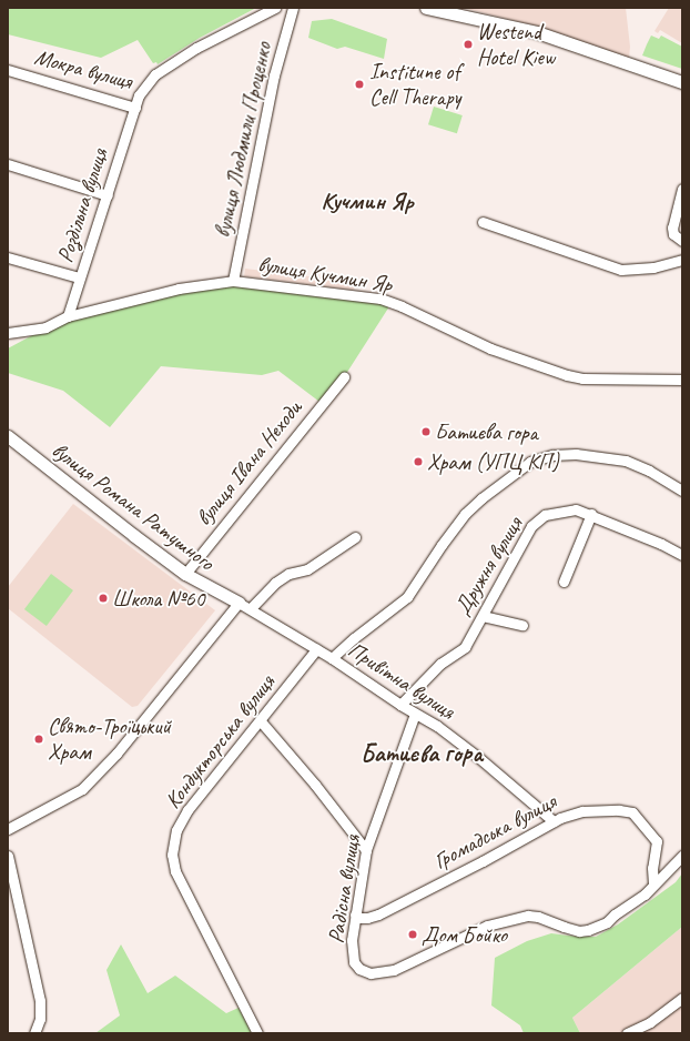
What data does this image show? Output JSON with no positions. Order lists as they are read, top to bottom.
{
  "streets": {
    "street": [
      "Мокра вулиця",
      "вулиця Людмили Проценко",
      "Роздільна вулиця",
      "вулиця Кучмин Яр",
      "вулиця Івана Неходи",
      "вулиця Романа Ратушного",
      "Дружня вулиця",
      "Привітна вулиця",
      "Кондукторська вулиця",
      "Громадська вулиця",
      "Радісна вулиця"
    ]
  },
  "crossings": [
    ["Мокра вулиця", "Роздільна вулиця"],
    ["вулиця Людмили Проценко", "вулиця Кучмин Яр"],
    ["Роздільна вулиця", "вулиця Кучмин Яр"],
    ["вулиця Івана Неходи", "вулиця Романа Ратушного"],
    ["вулиця Романа Ратушного", "Привітна вулиця"],
    ["Дружня вулиця", "Привітна вулиця"],
    ["Привітна вулиця", "Кондукторська вулиця"],
    ["Привітна вулиця", "Громадська вулиця"],
    ["Привітна вулиця", "Радісна вулиця"],
    ["Громадська вулиця", "Радісна вулиця"]
  ],
  "districts": ["Кучмин Яр", "Батиєва гора"],
  "places": [
    "Westend Hotel Kiew",
    "Institune of Cell Therapy",
    "Батиєва гора",
    "Храм (УПЦ КП)",
    "Школа №60",
    "Свято-Троїцький Храм",
    "Дом Бойко"
  ]
}
